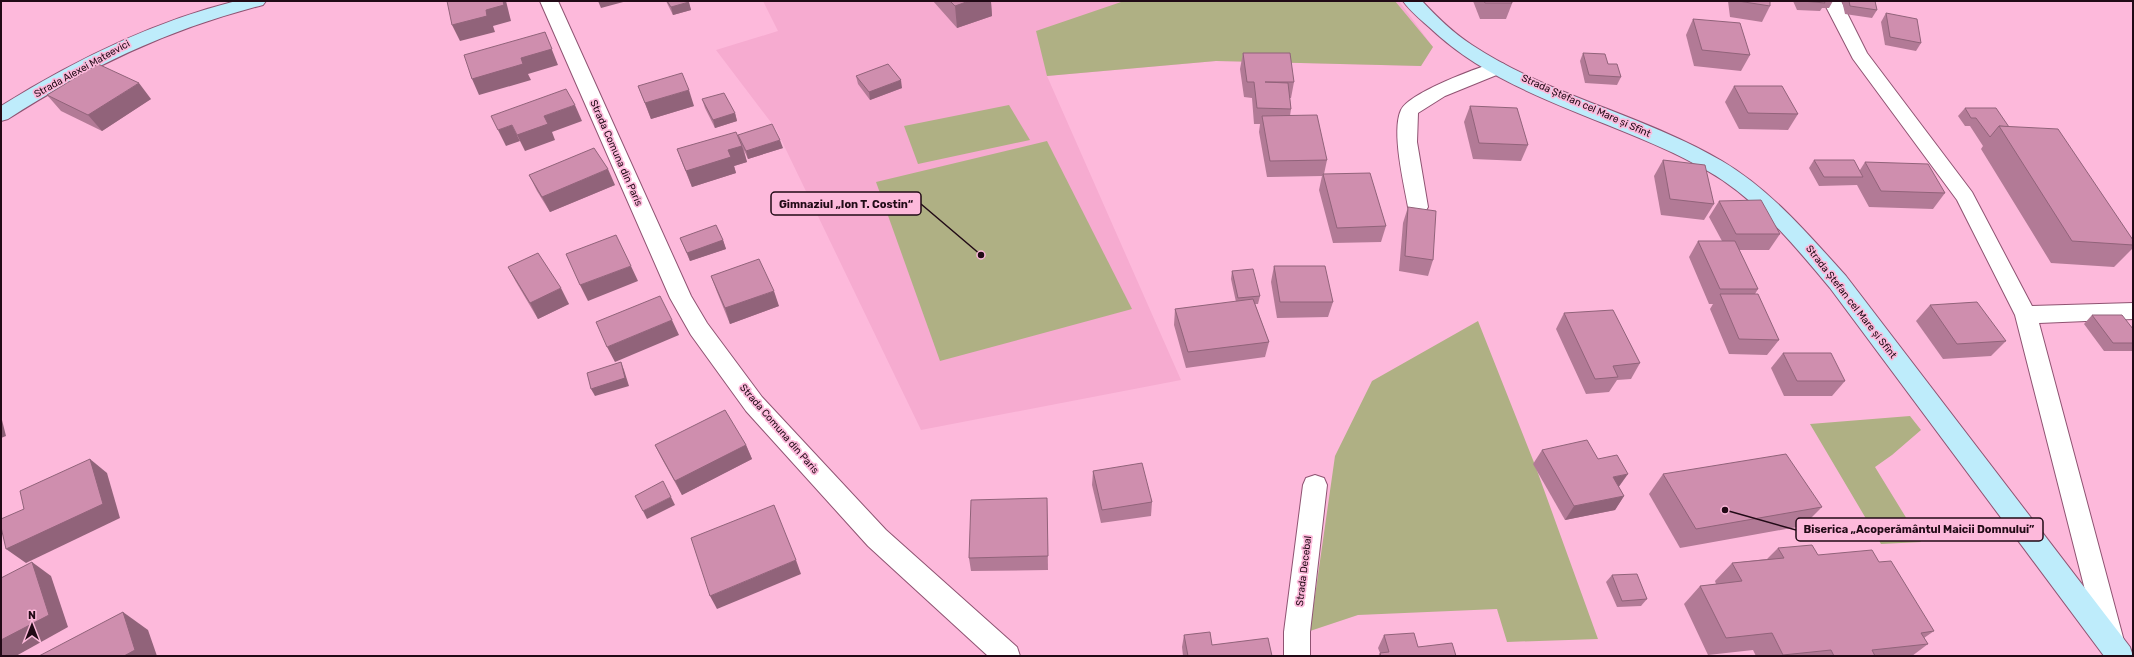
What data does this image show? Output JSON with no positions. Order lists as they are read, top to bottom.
{
  "streets": {
    "street": [
      "Strada Alexei Mateevici",
      "Strada Ștefan cel Mare și Sfînt",
      "Strada Comuna din Paris",
      "Strada Decebal"
    ]
  },
  "places": ["Gimnaziul „Ion T. Costin“", "Biserica „Acoperământul Maicii Domnului”"],
  "north": "top"
}
